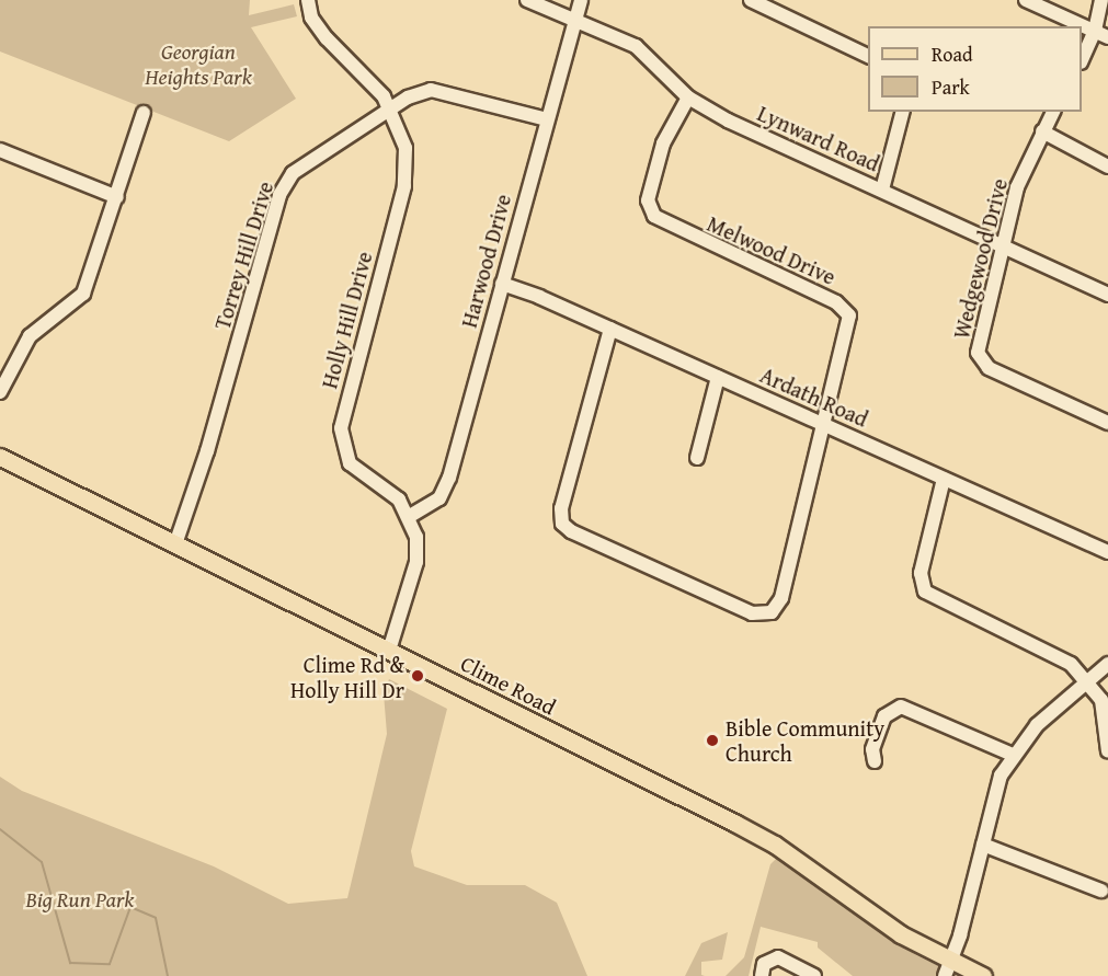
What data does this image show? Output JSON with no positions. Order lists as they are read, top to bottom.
{
  "streets": {
    "main road": ["Clime Road"],
    "street": [
      "Lynward Road",
      "Melwood Drive",
      "Torrey Hill Drive",
      "Wedgewood Drive",
      "Harwood Drive",
      "Holly Hill Drive",
      "Ardath Road"
    ]
  },
  "crossings": [
    ["Lynward Road", "Melwood Drive"],
    ["Lynward Road", "Wedgewood Drive"],
    ["Lynward Road", "Harwood Drive"],
    ["Melwood Drive", "Ardath Road"],
    ["Torrey Hill Drive", "Harwood Drive"],
    ["Torrey Hill Drive", "Holly Hill Drive"],
    ["Torrey Hill Drive", "Clime Road"],
    ["Harwood Drive", "Holly Hill Drive"],
    ["Harwood Drive", "Ardath Road"]
  ],
  "parks": ["Georgian Heights Park", "Big Run Park"],
  "places": ["Clime Rd & Holly Hill Dr", "Bible Community Church"],
  "legend": ["Road", "Park"]
}
